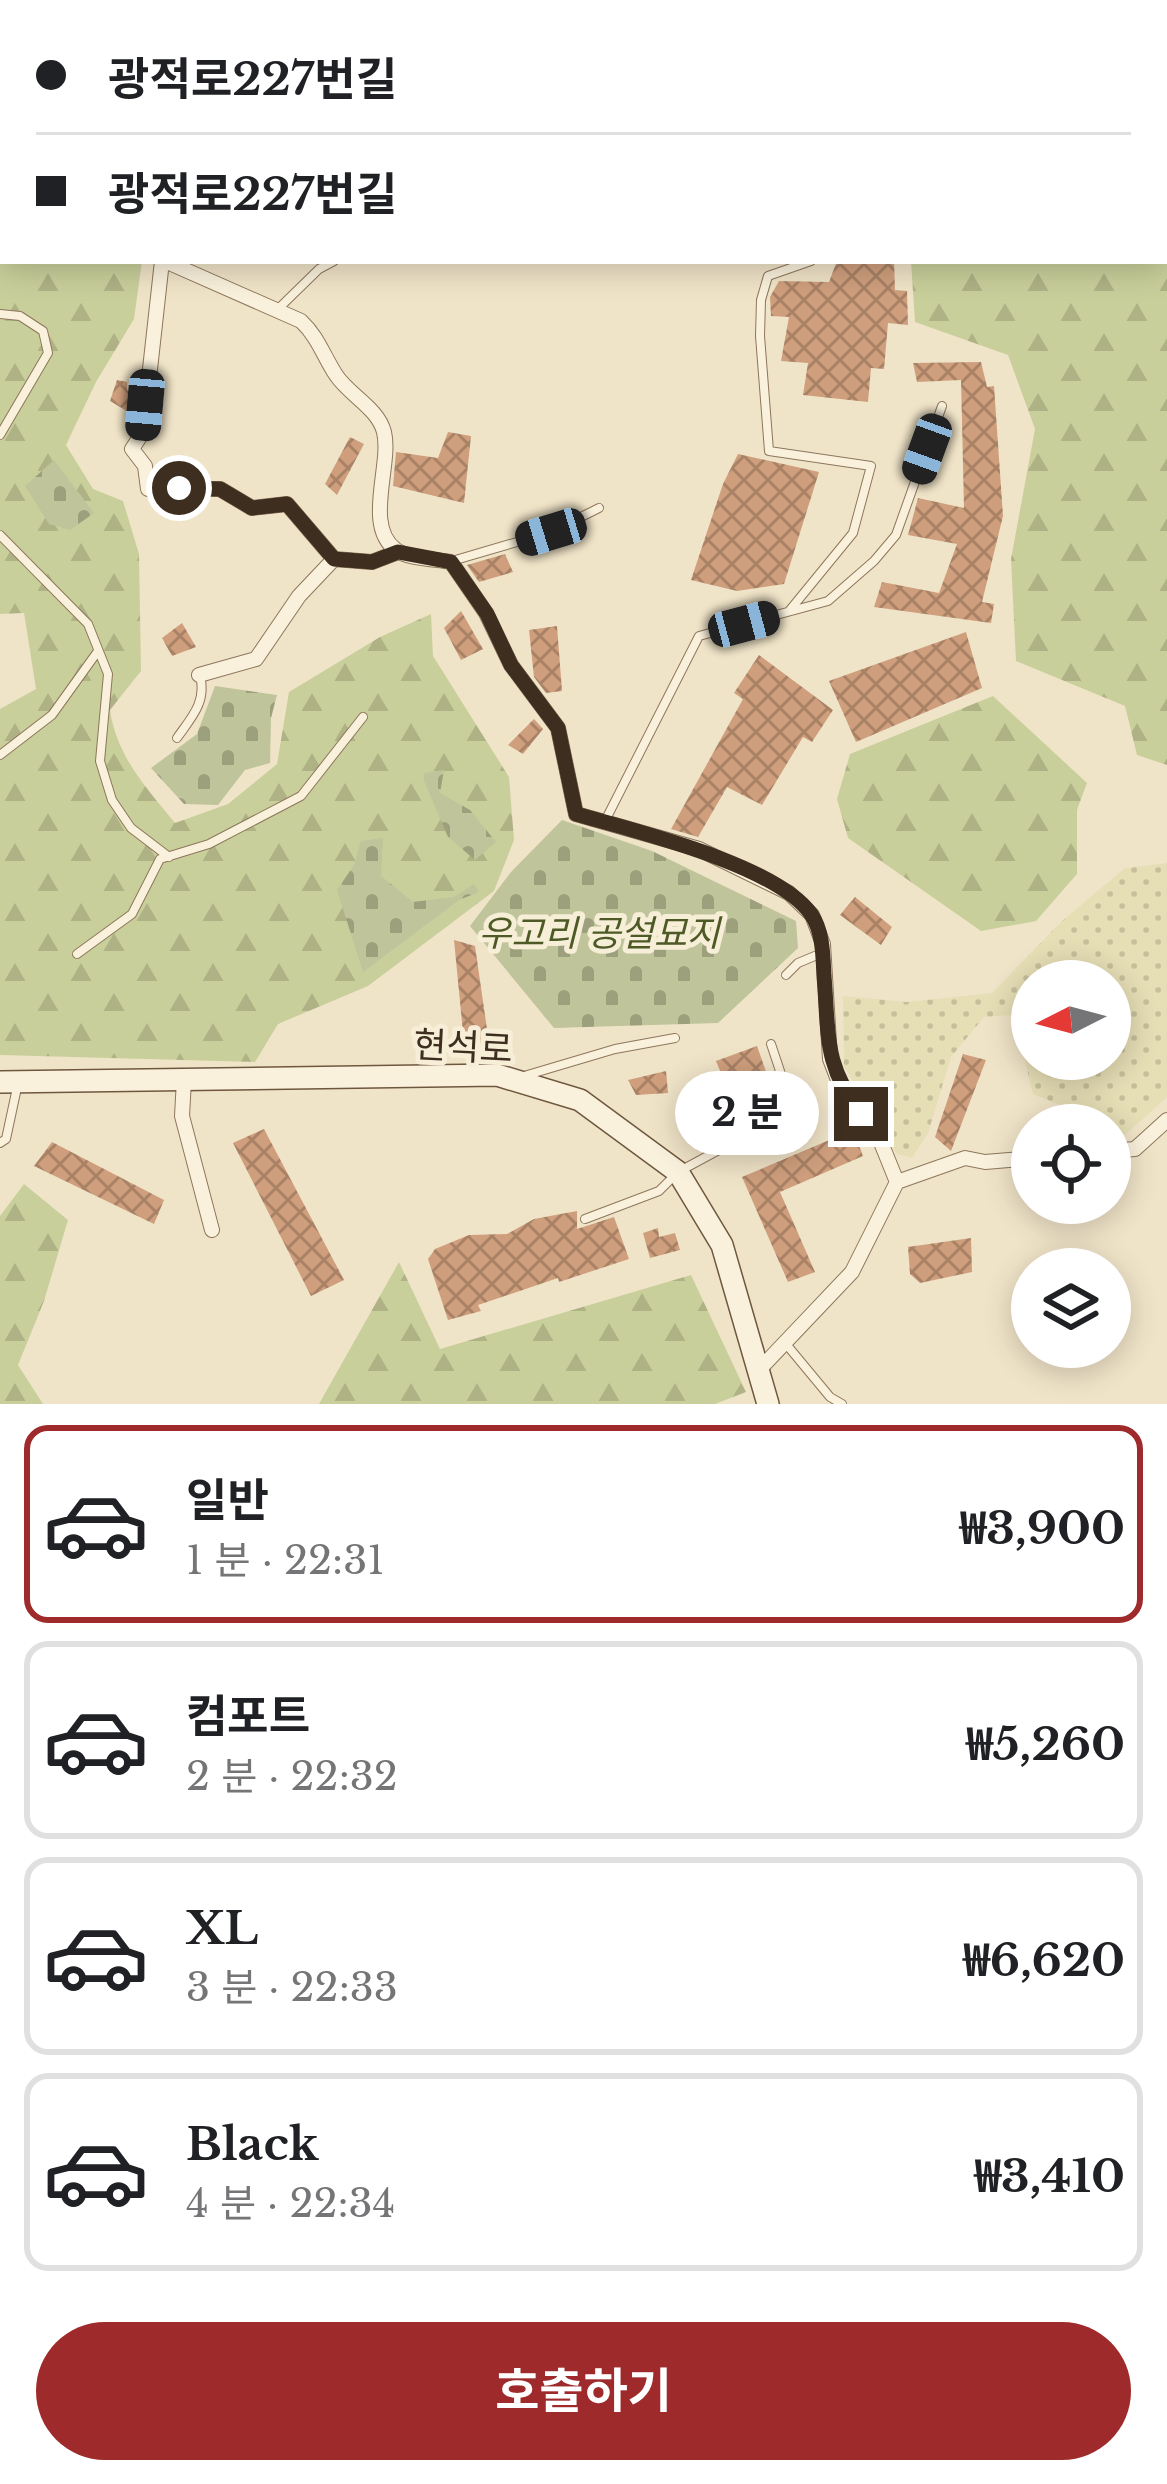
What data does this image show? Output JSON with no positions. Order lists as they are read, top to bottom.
{
  "streets": {
    "street": ["현석로"]
  },
  "parks": ["우고리 공설묘지"],
  "north": "left",
  "page": {
    "banner": ["광적로227번길", "광적로227번길"],
    "bubble": "2 분",
    "list": [
      {
        "name": "일반",
        "note": "1 분 · 22:31",
        "value": "₩3,900"
      },
      {
        "name": "컴포트",
        "note": "2 분 · 22:32",
        "value": "₩5,260"
      },
      {
        "name": "XL",
        "note": "3 분 · 22:33",
        "value": "₩6,620"
      },
      {
        "name": "Black",
        "note": "4 분 · 22:34",
        "value": "₩3,410"
      }
    ],
    "buttons": "호출하기"
  }
}
